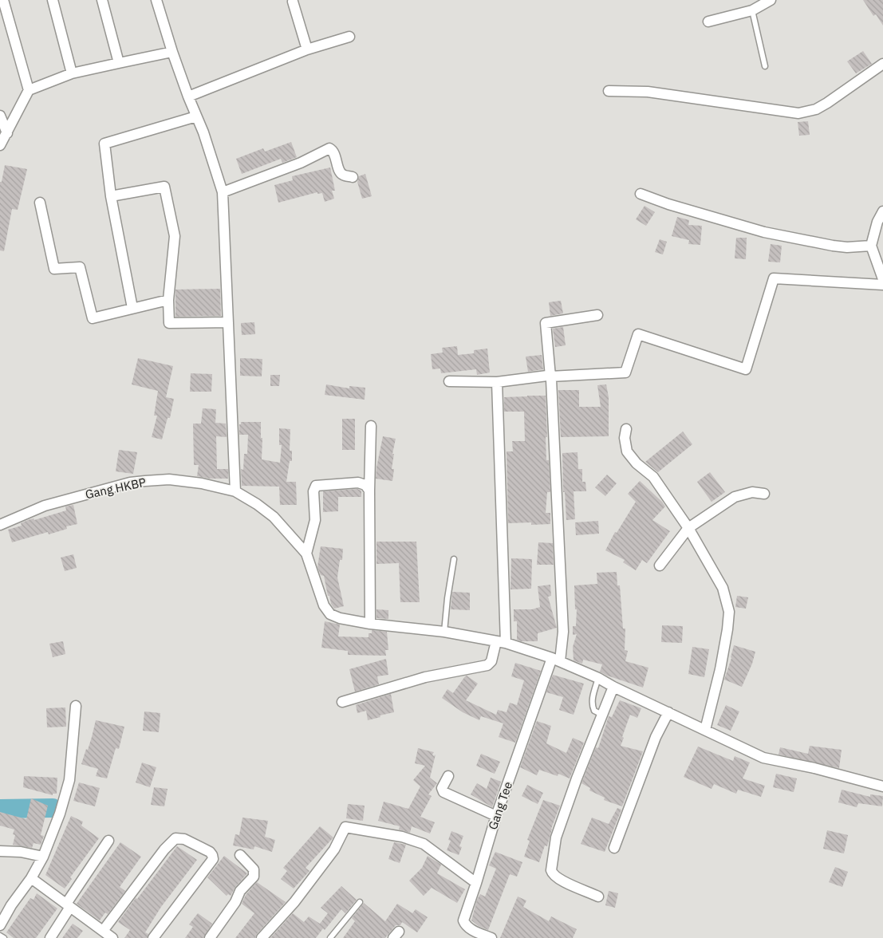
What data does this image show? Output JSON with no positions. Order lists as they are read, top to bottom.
{
  "streets": {
    "street": ["Gang HKBP", "Gang Tee"]
  }
}
